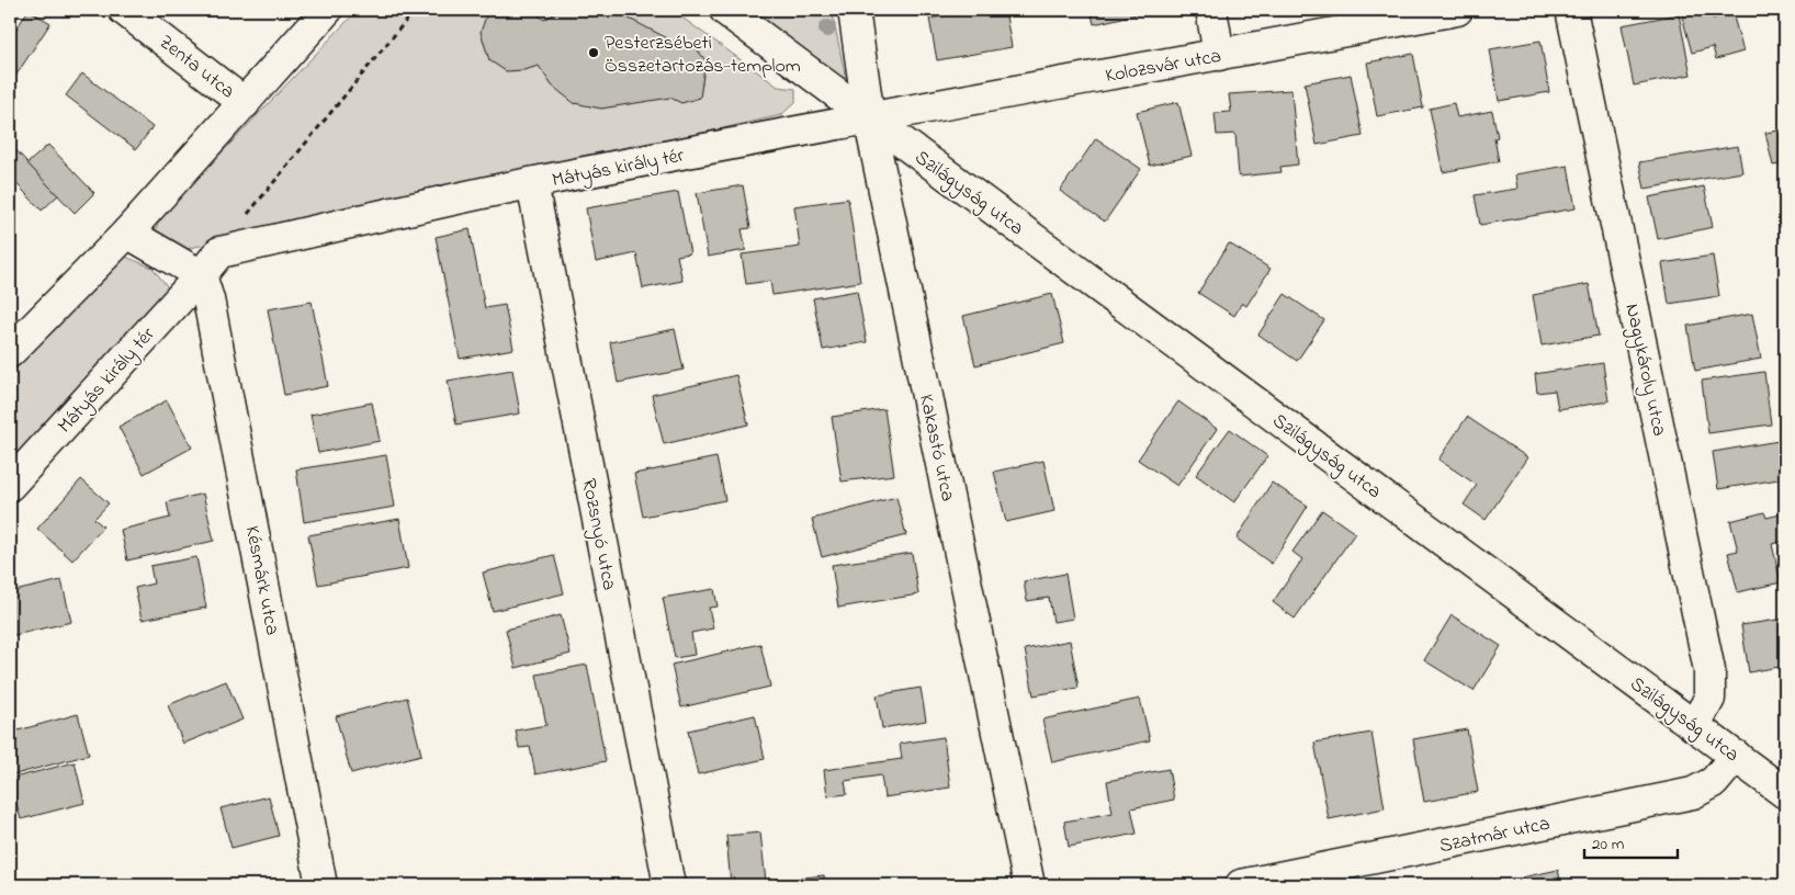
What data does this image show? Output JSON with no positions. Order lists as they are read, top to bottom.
{
  "streets": {
    "street": [
      "Kolozsvár utca",
      "Zenta utca",
      "Mátyás király tér",
      "Szilágyság utca",
      "Nagykároly utca",
      "Kakastó utca",
      "Rozsnyó utca",
      "Késmárk utca",
      "Szatmár utca"
    ]
  },
  "crossings": [
    ["Kolozsvár utca", "Mátyás király tér"],
    ["Kolozsvár utca", "Szilágyság utca"],
    ["Kolozsvár utca", "Kakastó utca"],
    ["Mátyás király tér", "Szilágyság utca"],
    ["Mátyás király tér", "Kakastó utca"],
    ["Mátyás király tér", "Rozsnyó utca"],
    ["Mátyás király tér", "Késmárk utca"],
    ["Szilágyság utca", "Nagykároly utca"],
    ["Szilágyság utca", "Kakastó utca"],
    ["Szilágyság utca", "Szatmár utca"]
  ],
  "places": ["Pesterzsébeti Összetartozás-templom"],
  "scale_bar": "20 m"
}
